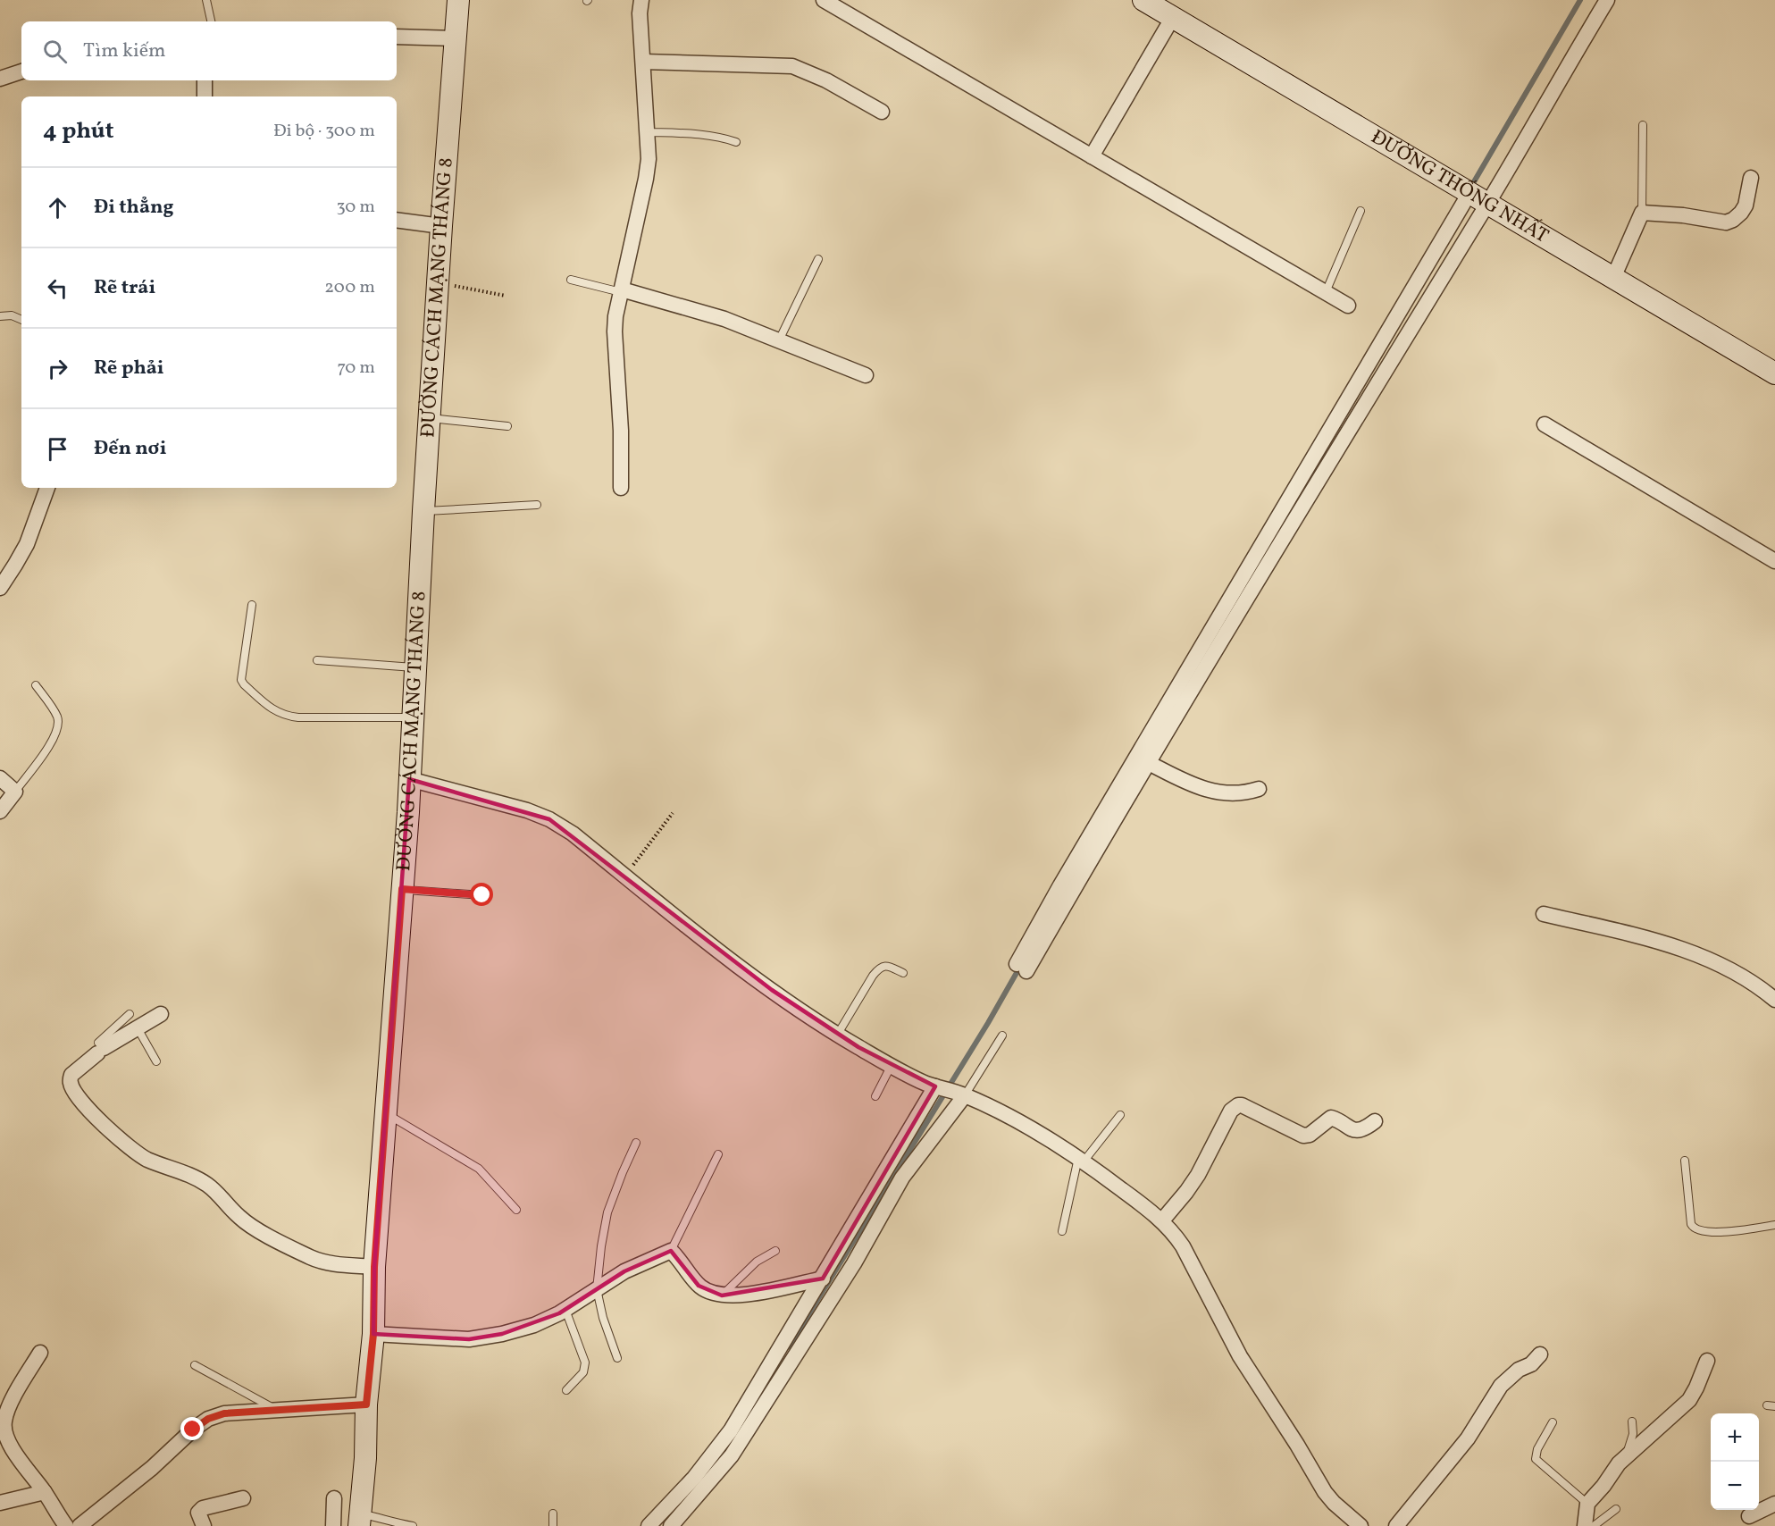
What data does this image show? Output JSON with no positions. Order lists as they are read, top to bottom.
{
  "streets": {
    "street": ["ĐƯỜNG THỐNG NHẤT", "ĐƯỜNG CÁCH MẠNG THÁNG 8"]
  },
  "page": {
    "search": "Tìm kiếm",
    "heading": ["4 phút", "Đi bộ · 300 m"],
    "list": [
      ["Đi thẳng", "30 m"],
      ["Rẽ trái", "200 m"],
      ["Rẽ phải", "70 m"],
      "Đến nơi"
    ],
    "map_buttons": ["+", "−"]
  }
}
